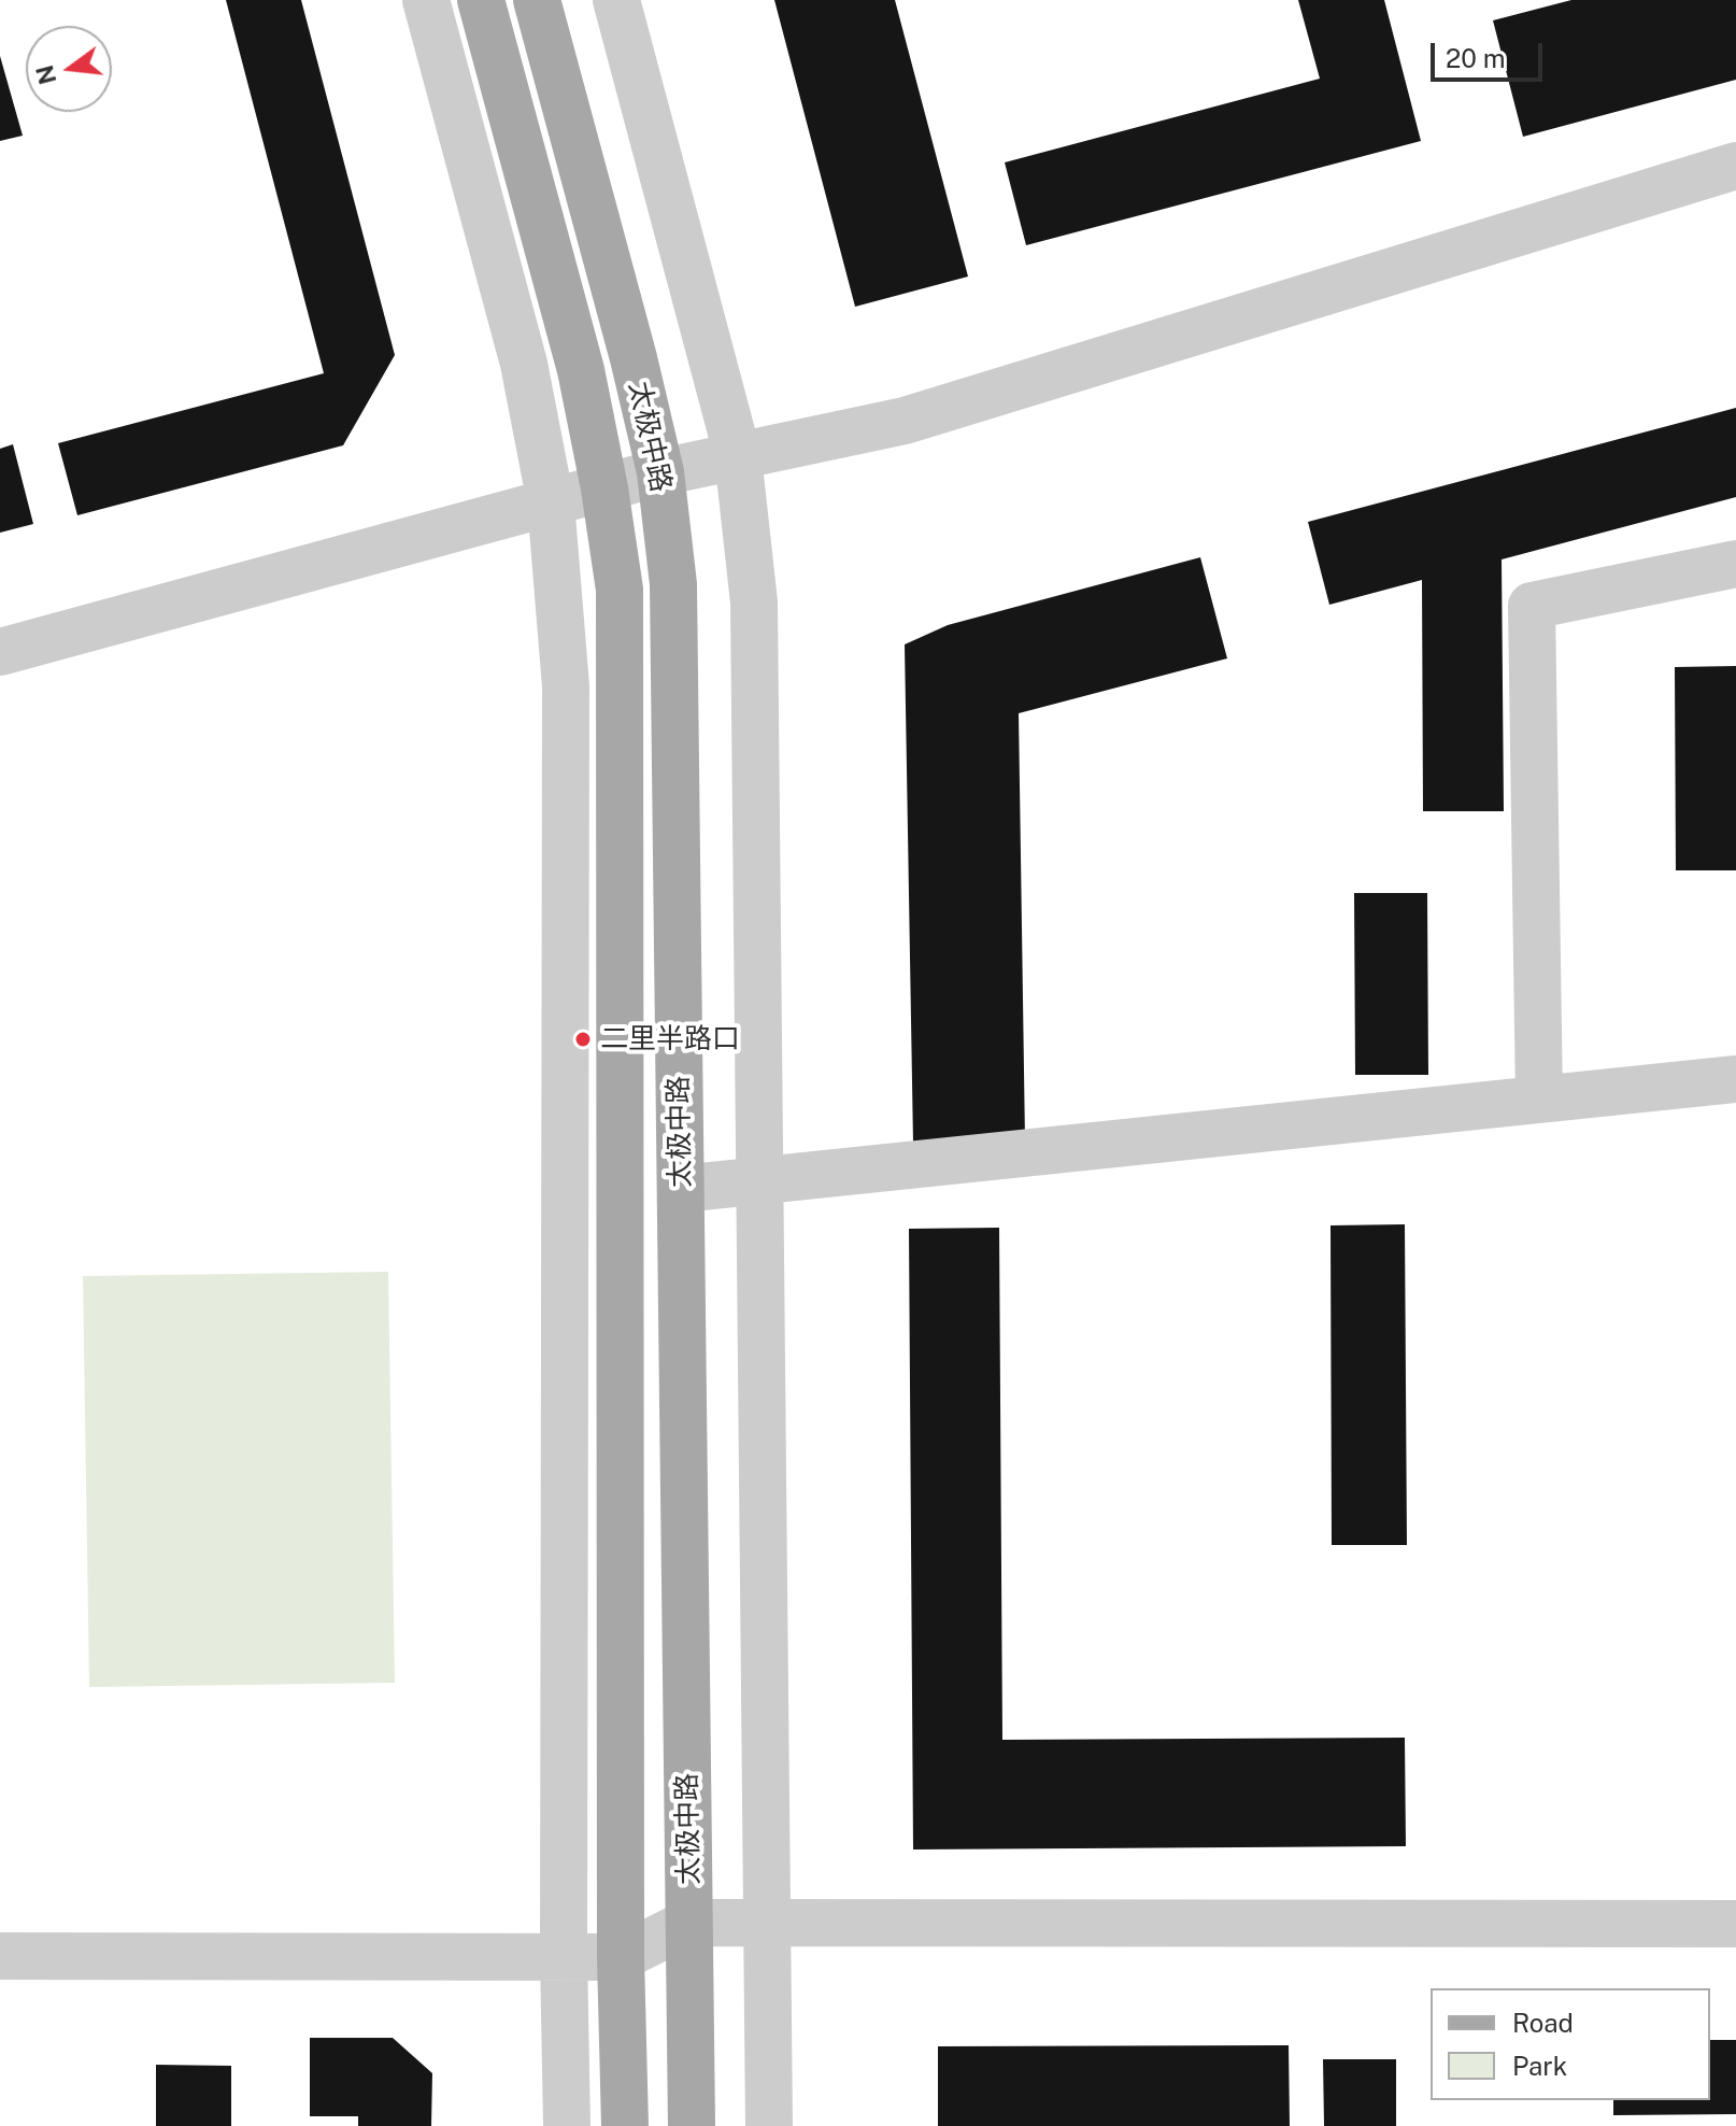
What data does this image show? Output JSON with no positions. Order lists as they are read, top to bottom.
{
  "streets": {
    "main road": ["太极中路"]
  },
  "places": ["二里半路口"],
  "legend": ["Road", "Park"],
  "scale_bar": "20 m",
  "north": "left"
}
